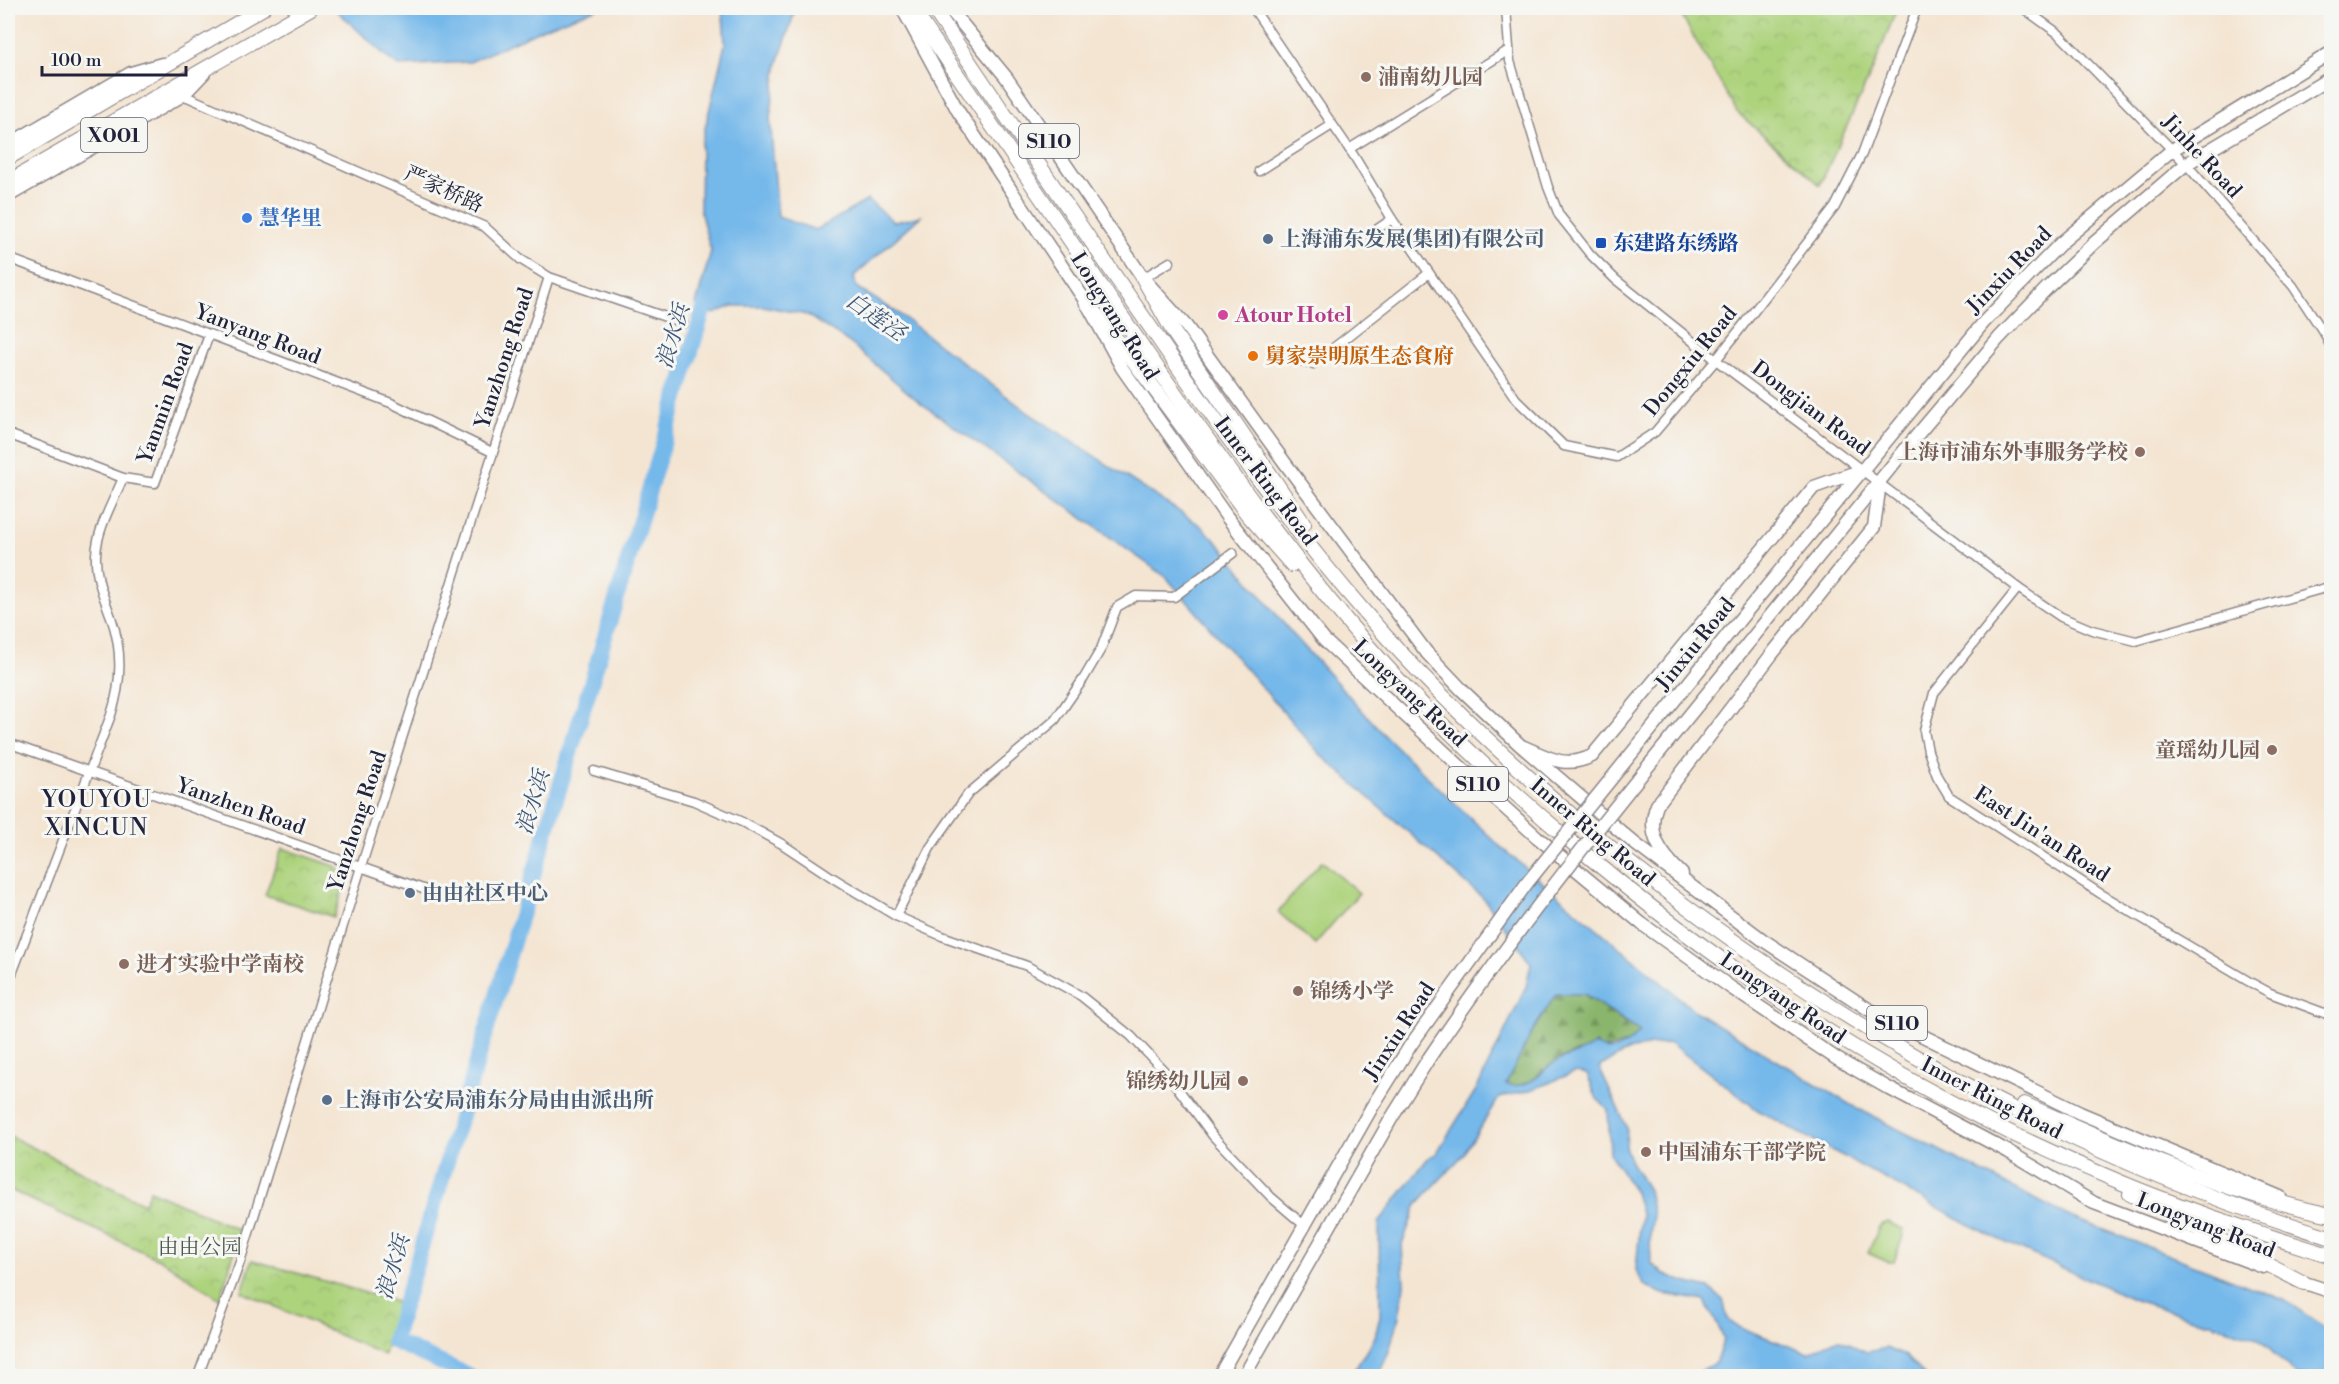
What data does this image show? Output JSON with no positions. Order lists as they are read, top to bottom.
{
  "streets": {
    "highway": ["X001", "Inner Ring Road"],
    "main road": ["S110", "Jinxiu Road", "Longyang Road"],
    "street": [
      "Jinhe Road",
      "严家桥路",
      "Yanyang Road",
      "Yanzhong Road",
      "Dongxiu Road",
      "Yanmin Road",
      "Dongjian Road",
      "Yanzhen Road",
      "East Jin'an Road"
    ]
  },
  "crossings": [
    ["X001", "严家桥路"],
    ["Jinhe Road", "Jinxiu Road"],
    ["严家桥路", "Yanzhong Road"],
    ["Jinxiu Road", "Dongjian Road"],
    ["Yanyang Road", "Yanzhong Road"],
    ["Yanyang Road", "Yanmin Road"],
    ["Yanzhong Road", "Yanzhen Road"],
    ["Dongxiu Road", "Dongjian Road"],
    ["Yanmin Road", "Yanzhen Road"],
    ["Dongjian Road", "East Jin'an Road"]
  ],
  "districts": ["YOUYOU XINCUN"],
  "water": ["白莲泾", "浪水浜"],
  "parks": ["由由公园"],
  "places": {
    "other": [
      "浦南幼儿园",
      "慧华里",
      "上海浦东发展(集团)有限公司",
      "Atour Hotel",
      "舅家崇明原生态食府",
      "上海市浦东外事服务学校",
      "童瑶幼儿园",
      "由由社区中心",
      "进才实验中学南校",
      "锦绣小学",
      "锦绣幼儿园",
      "上海市公安局浦东分局由由派出所",
      "中国浦东干部学院"
    ],
    "transit": ["东建路东绣路"]
  },
  "scale_bar": "100 m"
}
